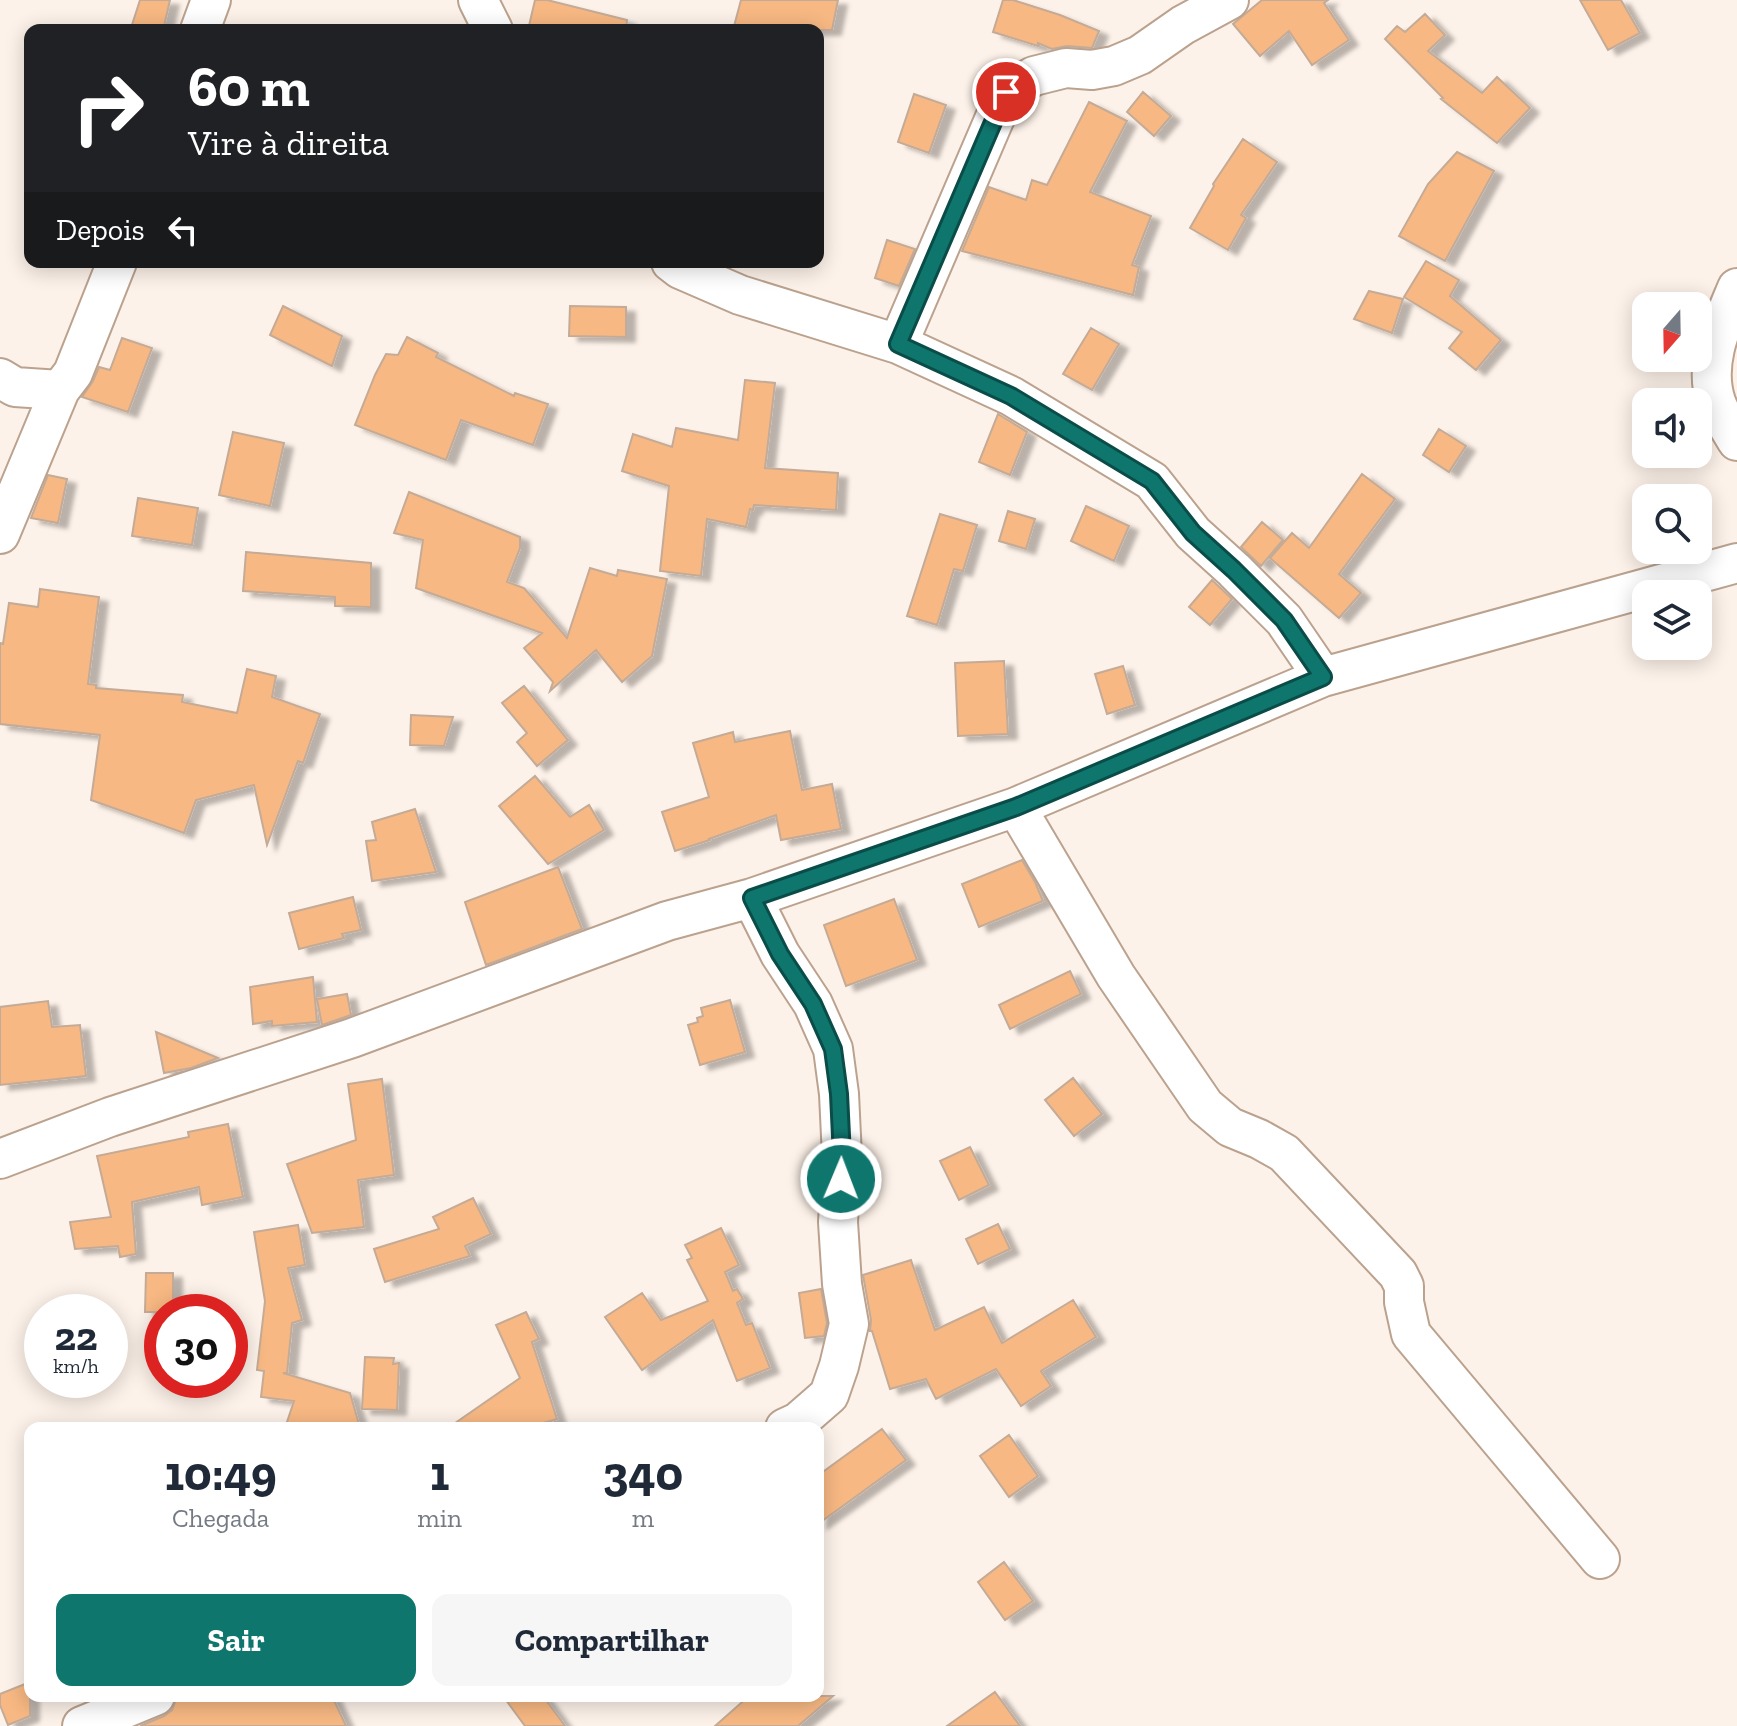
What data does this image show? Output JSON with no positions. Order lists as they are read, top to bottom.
{
  "north": "bottom",
  "page": {
    "turn": ["60 m", "Vire à direita"],
    "then": "Depois",
    "speed": "22 km/h",
    "limit": "30",
    "eta": [
      "10:49",
      "Chegada",
      "1",
      "min",
      "340",
      "m"
    ],
    "buttons": ["Sair", "Compartilhar"]
  }
}
